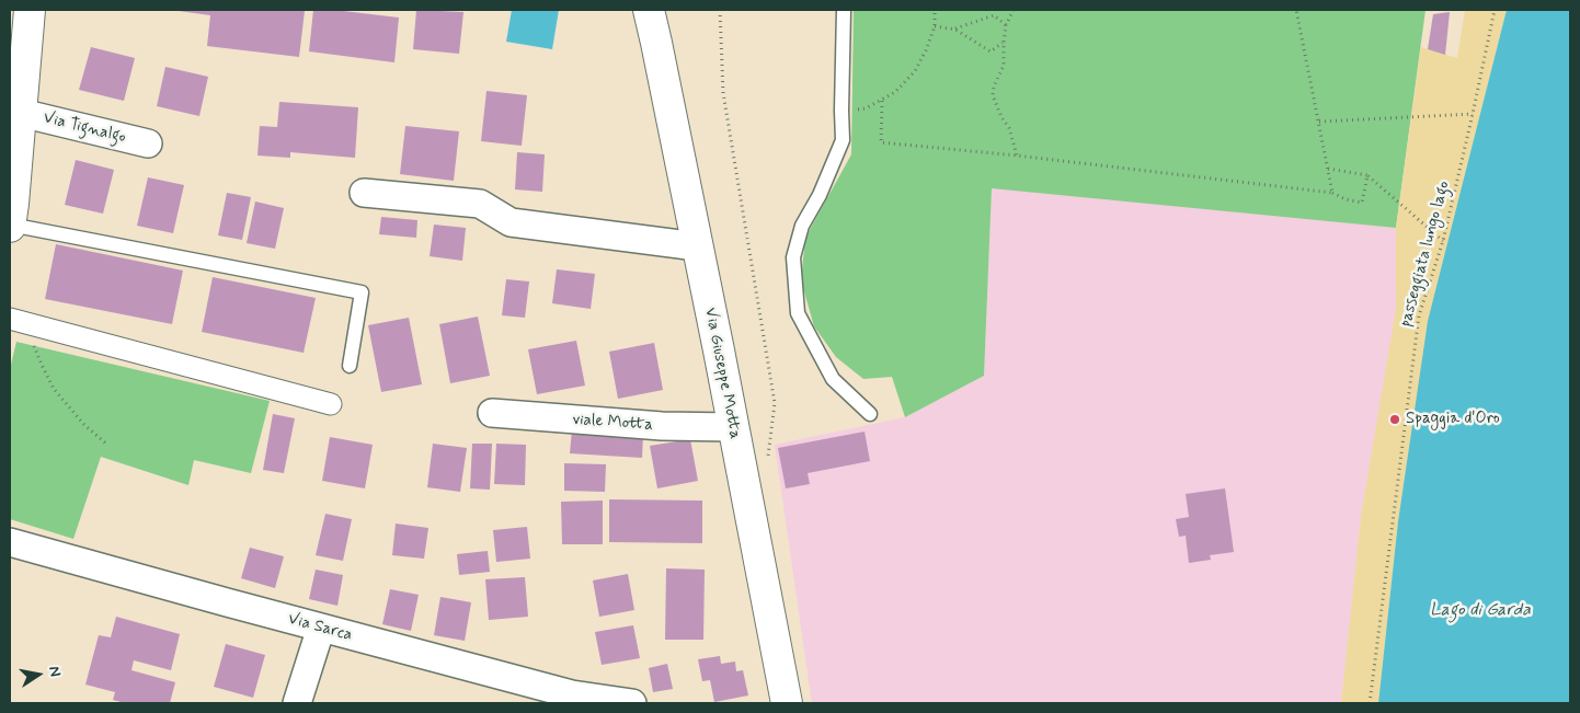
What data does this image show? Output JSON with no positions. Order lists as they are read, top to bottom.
{
  "streets": {
    "main road": ["Via Giuseppe Motta"],
    "street": ["Via Tignalgo", "viale Motta", "Via Sarca"],
    "path": ["passeggiata lungo lago"]
  },
  "crossings": [
    ["Via Giuseppe Motta", "viale Motta"]
  ],
  "water": ["Lago di Garda"],
  "places": ["Spaggia d'Oro"],
  "north": "right"
}
